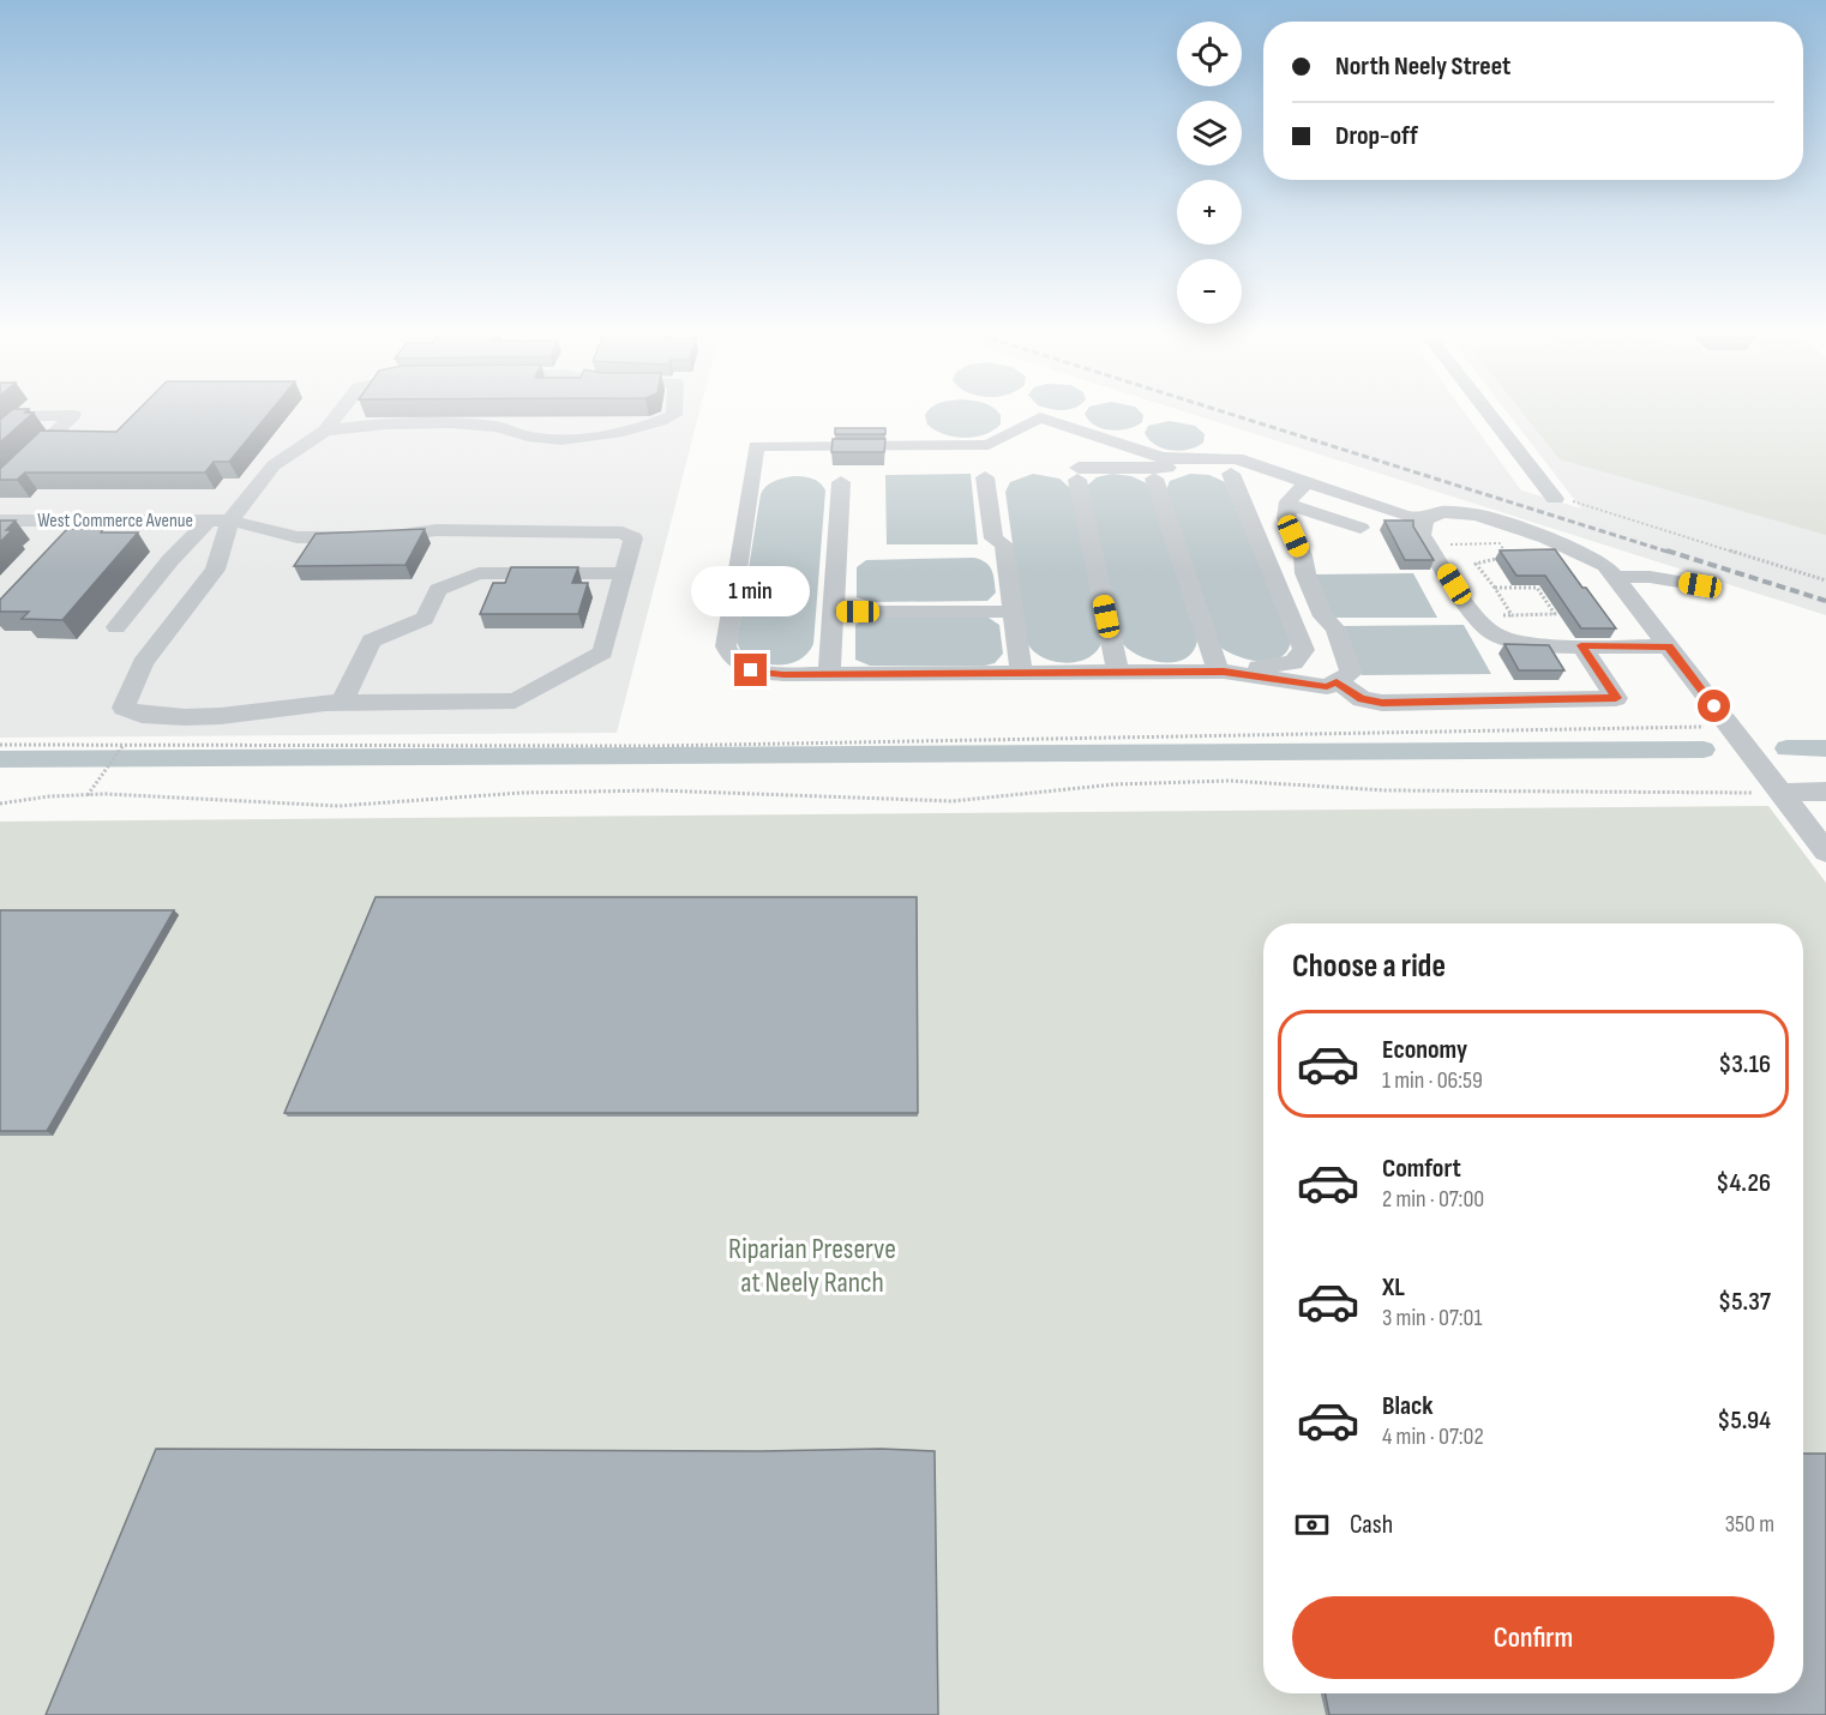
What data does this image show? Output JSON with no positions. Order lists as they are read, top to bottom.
{
  "streets": {
    "street": ["West Commerce Avenue"]
  },
  "parks": ["Riparian Preserve at Neely Ranch"],
  "page": {
    "map_buttons": ["+", "−"],
    "banner": ["North Neely Street", "Drop-off"],
    "bubble": "1 min",
    "heading": "Choose a ride",
    "list": [
      {
        "name": "Economy",
        "note": "1 min · 06:59",
        "value": "$3.16"
      },
      {
        "name": "Comfort",
        "note": "2 min · 07:00",
        "value": "$4.26"
      },
      {
        "name": "XL",
        "note": "3 min · 07:01",
        "value": "$5.37"
      },
      {
        "name": "Black",
        "note": "4 min · 07:02",
        "value": "$5.94"
      }
    ],
    "pay": ["Cash", "350 m"],
    "buttons": "Confirm"
  }
}
